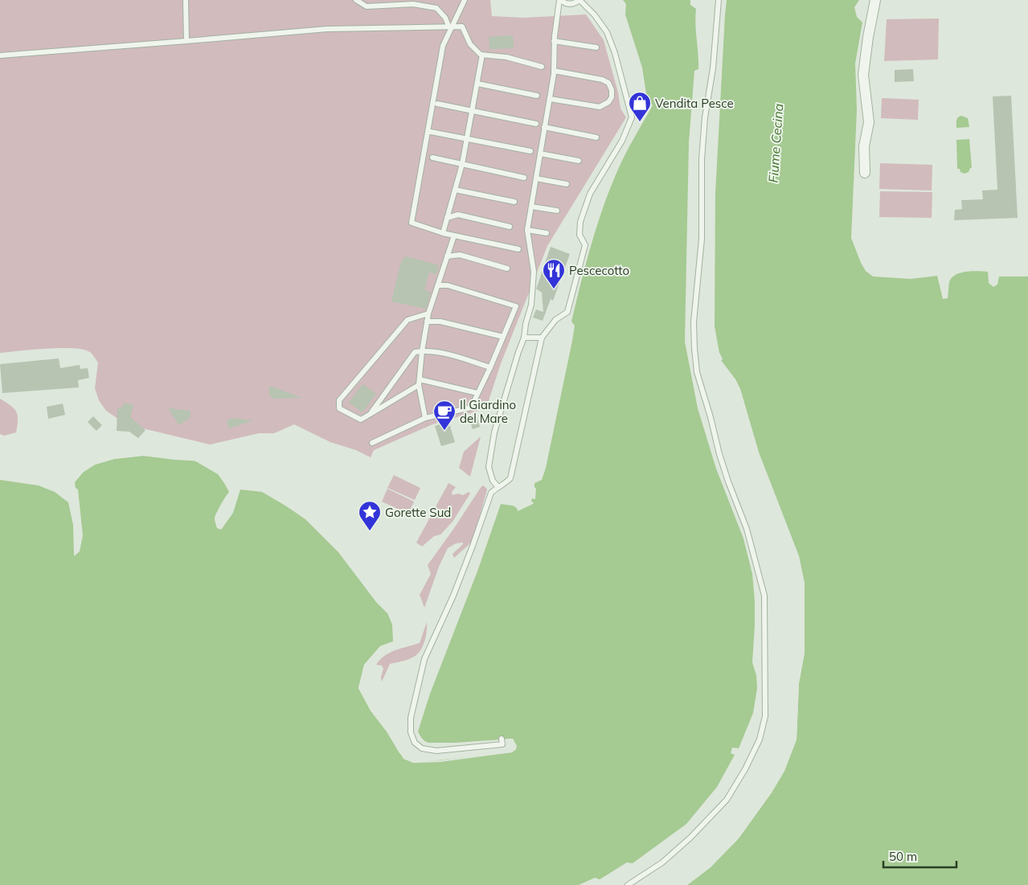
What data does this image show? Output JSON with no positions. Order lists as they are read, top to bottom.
{
  "water": ["Fiume Cecina"],
  "places": {
    "shop": ["Vendita Pesce"],
    "restaurant": ["Pescecotto"],
    "cafe": ["Il Giardino del Mare"],
    "place": ["Gorette Sud"]
  },
  "scale_bar": "50 m"
}
